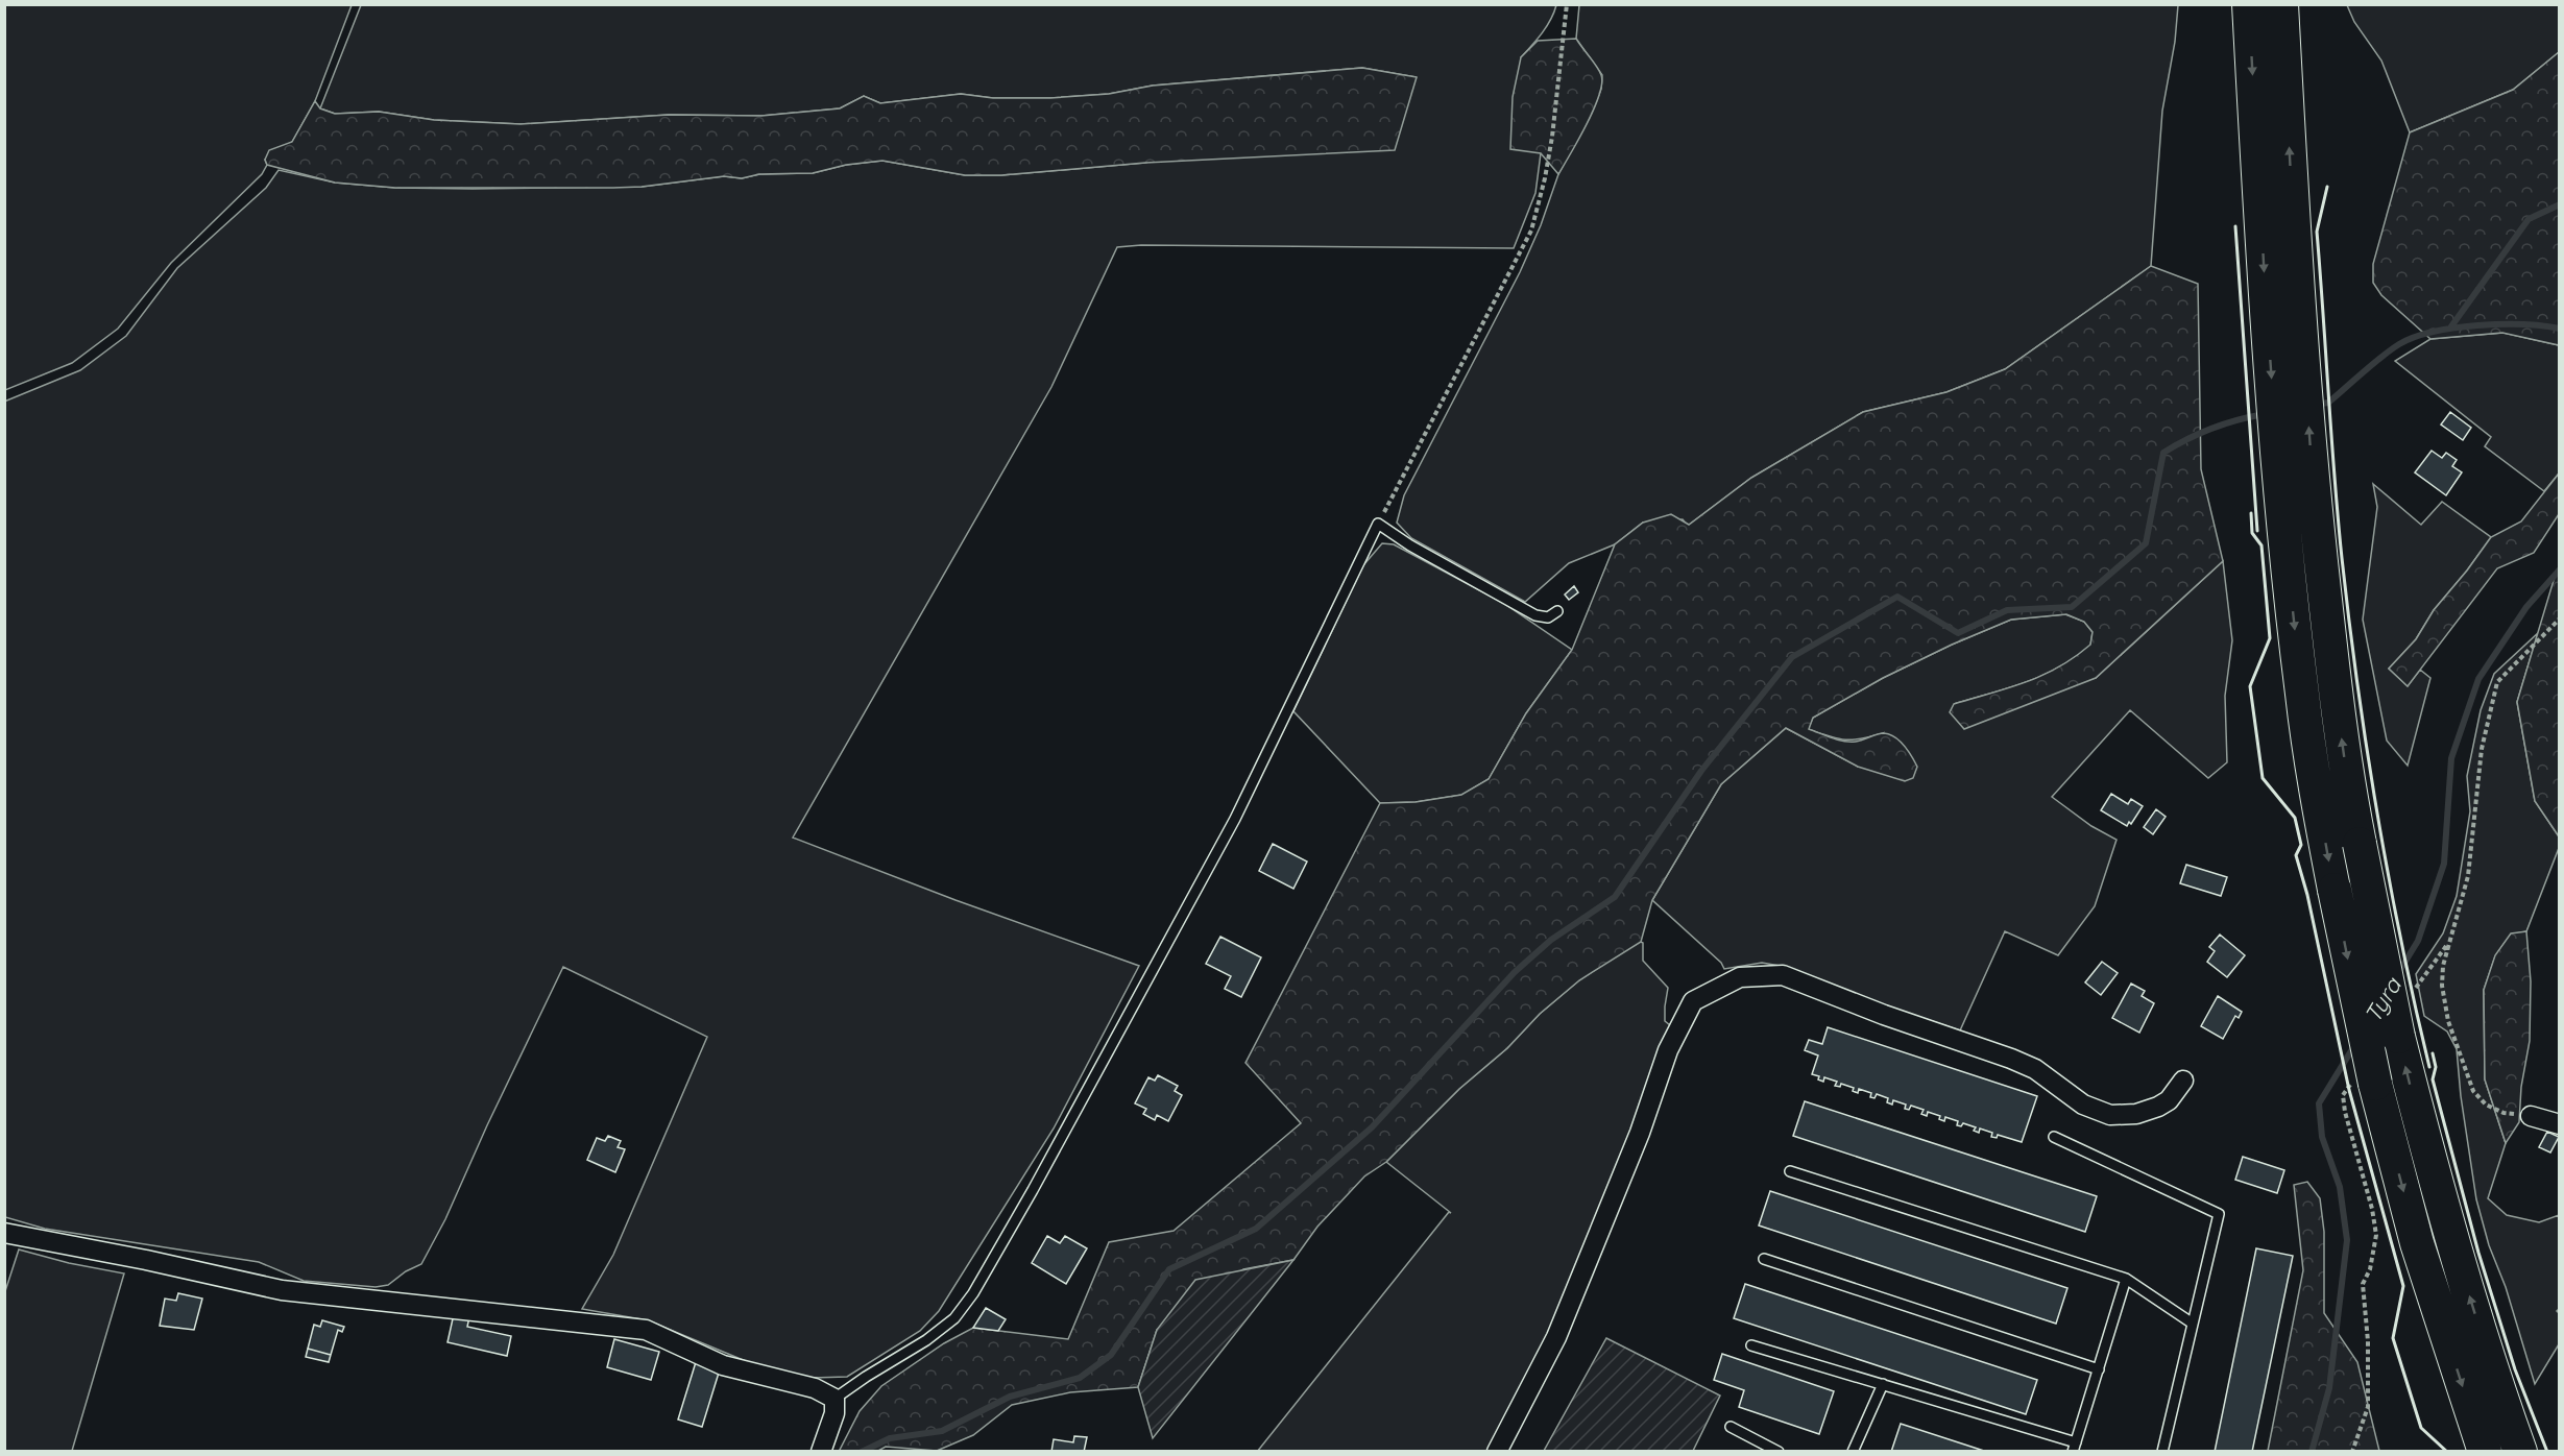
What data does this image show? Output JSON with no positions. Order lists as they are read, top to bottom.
{
  "water": ["Tyra"]
}
